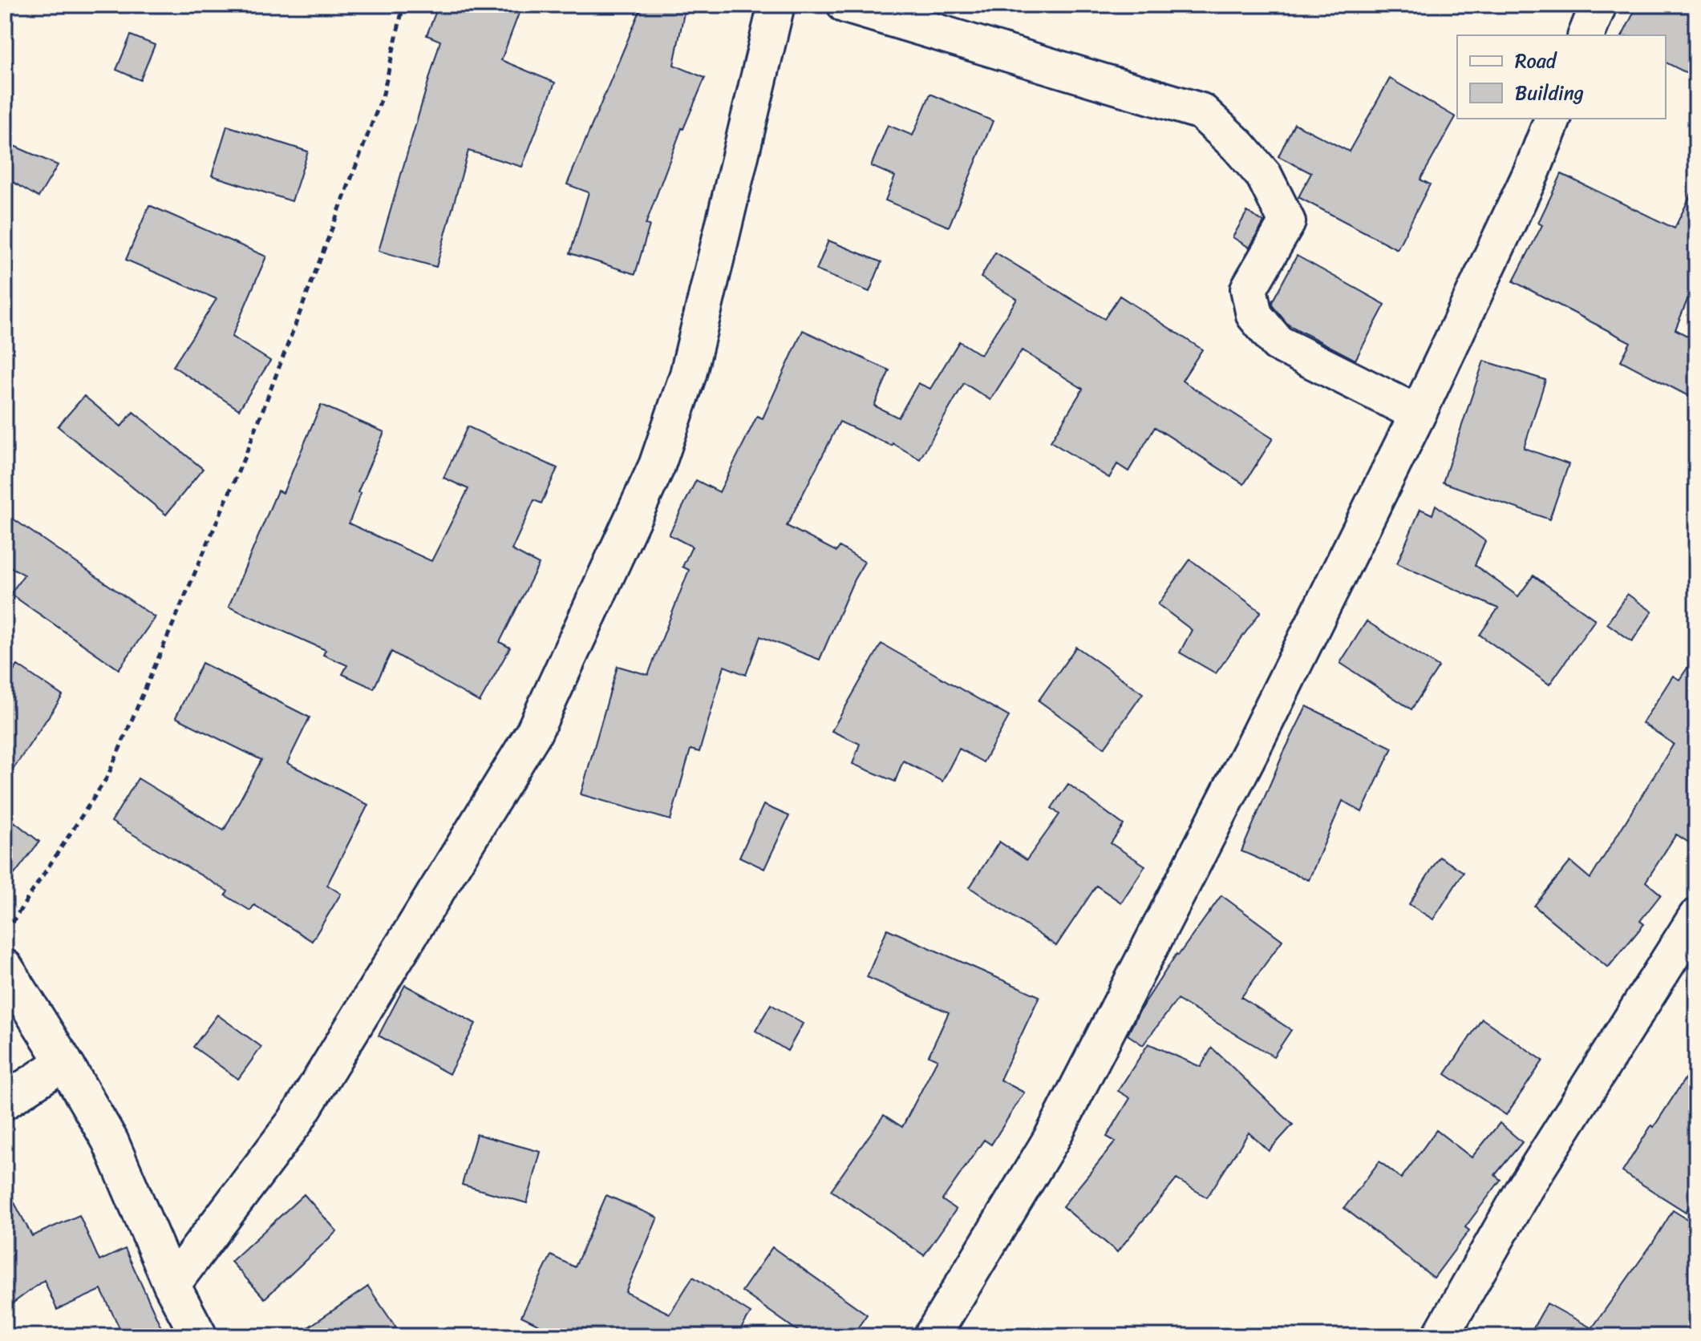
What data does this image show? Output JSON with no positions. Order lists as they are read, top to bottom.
{
  "legend": ["Road", "Building"]
}
